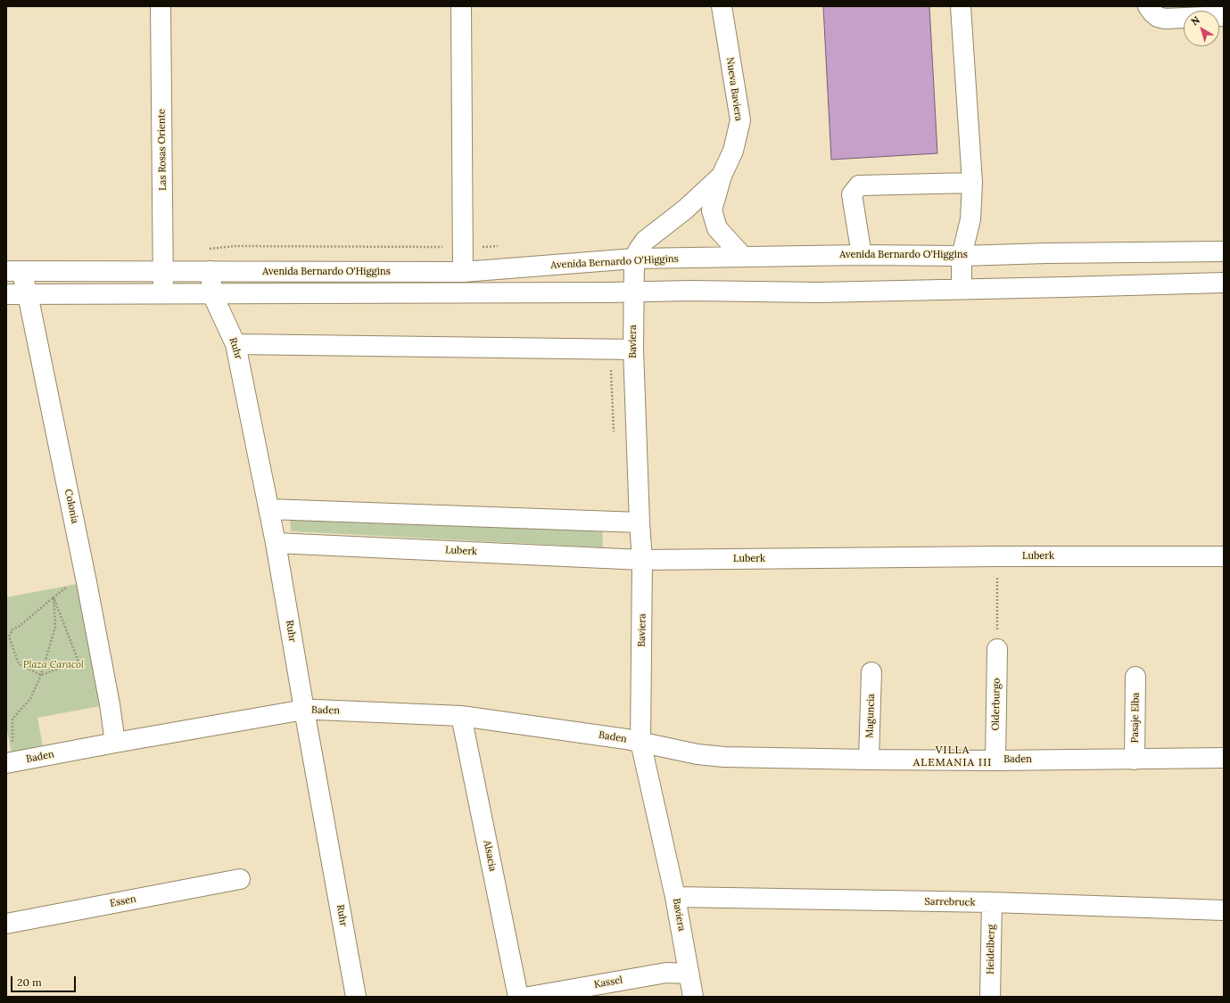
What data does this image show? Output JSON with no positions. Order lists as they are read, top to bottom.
{
  "streets": {
    "street": [
      "Nueva Baviera",
      "Las Rosas Oriente",
      "Avenida Bernardo O'Higgins",
      "Baviera",
      "Ruhr",
      "Colonia",
      "Luberk",
      "Olderburgo",
      "Baden",
      "Maguncia",
      "Pasaje Elba",
      "Alsacia",
      "Essen",
      "Sarrebruck",
      "Heidelberg",
      "Kassel"
    ]
  },
  "crossings": [
    ["Nueva Baviera", "Avenida Bernardo O'Higgins"],
    ["Nueva Baviera", "Baviera"],
    ["Las Rosas Oriente", "Avenida Bernardo O'Higgins"],
    ["Avenida Bernardo O'Higgins", "Baviera"],
    ["Avenida Bernardo O'Higgins", "Ruhr"],
    ["Avenida Bernardo O'Higgins", "Colonia"],
    ["Baviera", "Luberk"],
    ["Baviera", "Baden"],
    ["Baviera", "Sarrebruck"],
    ["Baviera", "Kassel"],
    ["Ruhr", "Luberk"],
    ["Ruhr", "Baden"],
    ["Colonia", "Baden"],
    ["Olderburgo", "Baden"],
    ["Baden", "Maguncia"],
    ["Baden", "Pasaje Elba"],
    ["Baden", "Alsacia"],
    ["Sarrebruck", "Heidelberg"]
  ],
  "districts": ["VILLA ALEMANIA III"],
  "parks": ["Plaza Caracol"],
  "scale_bar": "20 m",
  "north": "top left"
}
